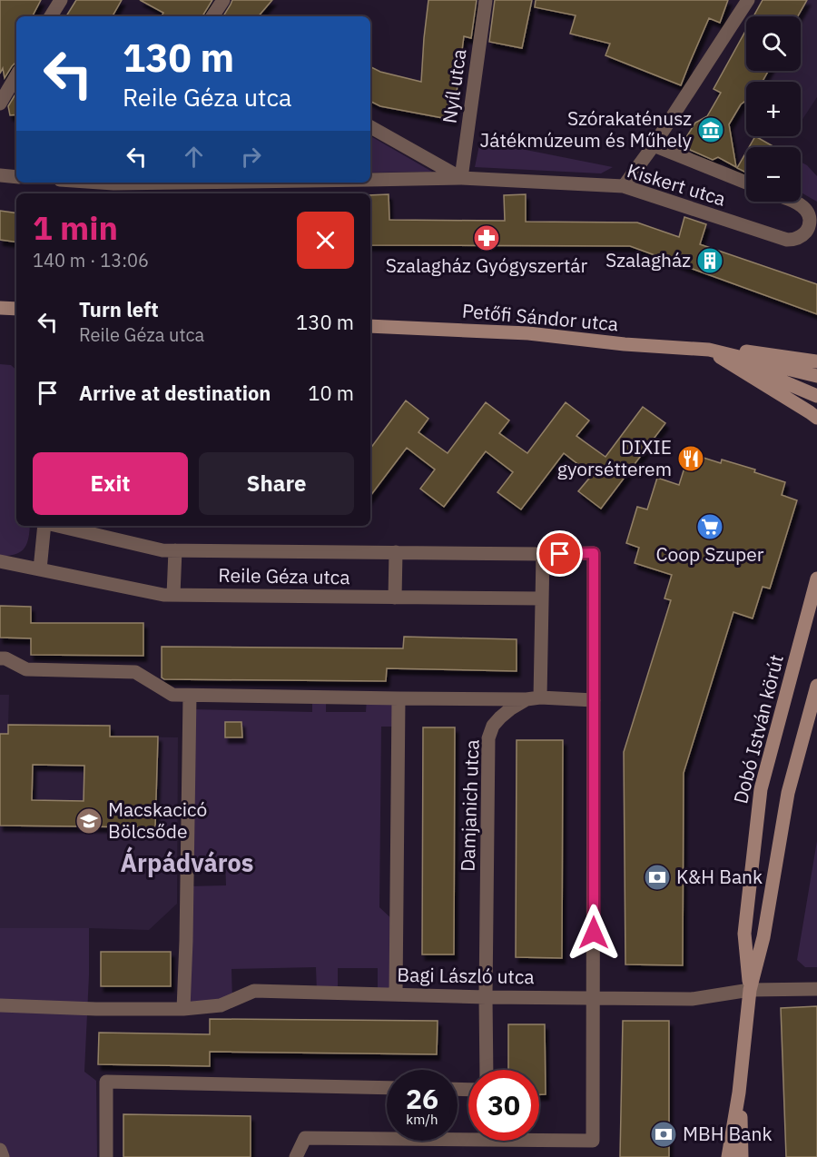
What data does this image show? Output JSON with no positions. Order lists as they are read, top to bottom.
{
  "streets": {
    "street": [
      "Nyíl utca",
      "Kiskert utca",
      "Petőfi Sándor utca",
      "Reile Géza utca",
      "Dobó István körút",
      "Damjanich utca",
      "Bagi László utca"
    ]
  },
  "crossings": [
    ["Nyíl utca", "Kiskert utca"],
    ["Dobó István körút", "Bagi László utca"],
    ["Damjanich utca", "Bagi László utca"]
  ],
  "districts": ["Árpádváros"],
  "places": {
    "museum": ["Szórakaténusz Játékmúzeum és Műhely"],
    "pharmacy": ["Szalagház Gyógyszertár"],
    "building": ["Szalagház"],
    "restaurant": ["DIXIE gyorsétterem"],
    "supermarket": ["Coop Szuper"],
    "school or university": ["Macskacicó Bölcsőde"],
    "bank": ["K&H Bank", "MBH Bank"]
  },
  "page": {
    "map_buttons": ["+", "−"],
    "turn": ["130 m", "Reile Géza utca"],
    "heading": ["1 min", "140 m · 13:06"],
    "list": [
      {
        "name": "Turn left",
        "note": "Reile Géza utca",
        "value": "130 m"
      },
      {
        "name": "Arrive at destination",
        "value": "10 m"
      }
    ],
    "buttons": ["Exit", "Share"],
    "speed": "26 km/h",
    "limit": "30"
  }
}
